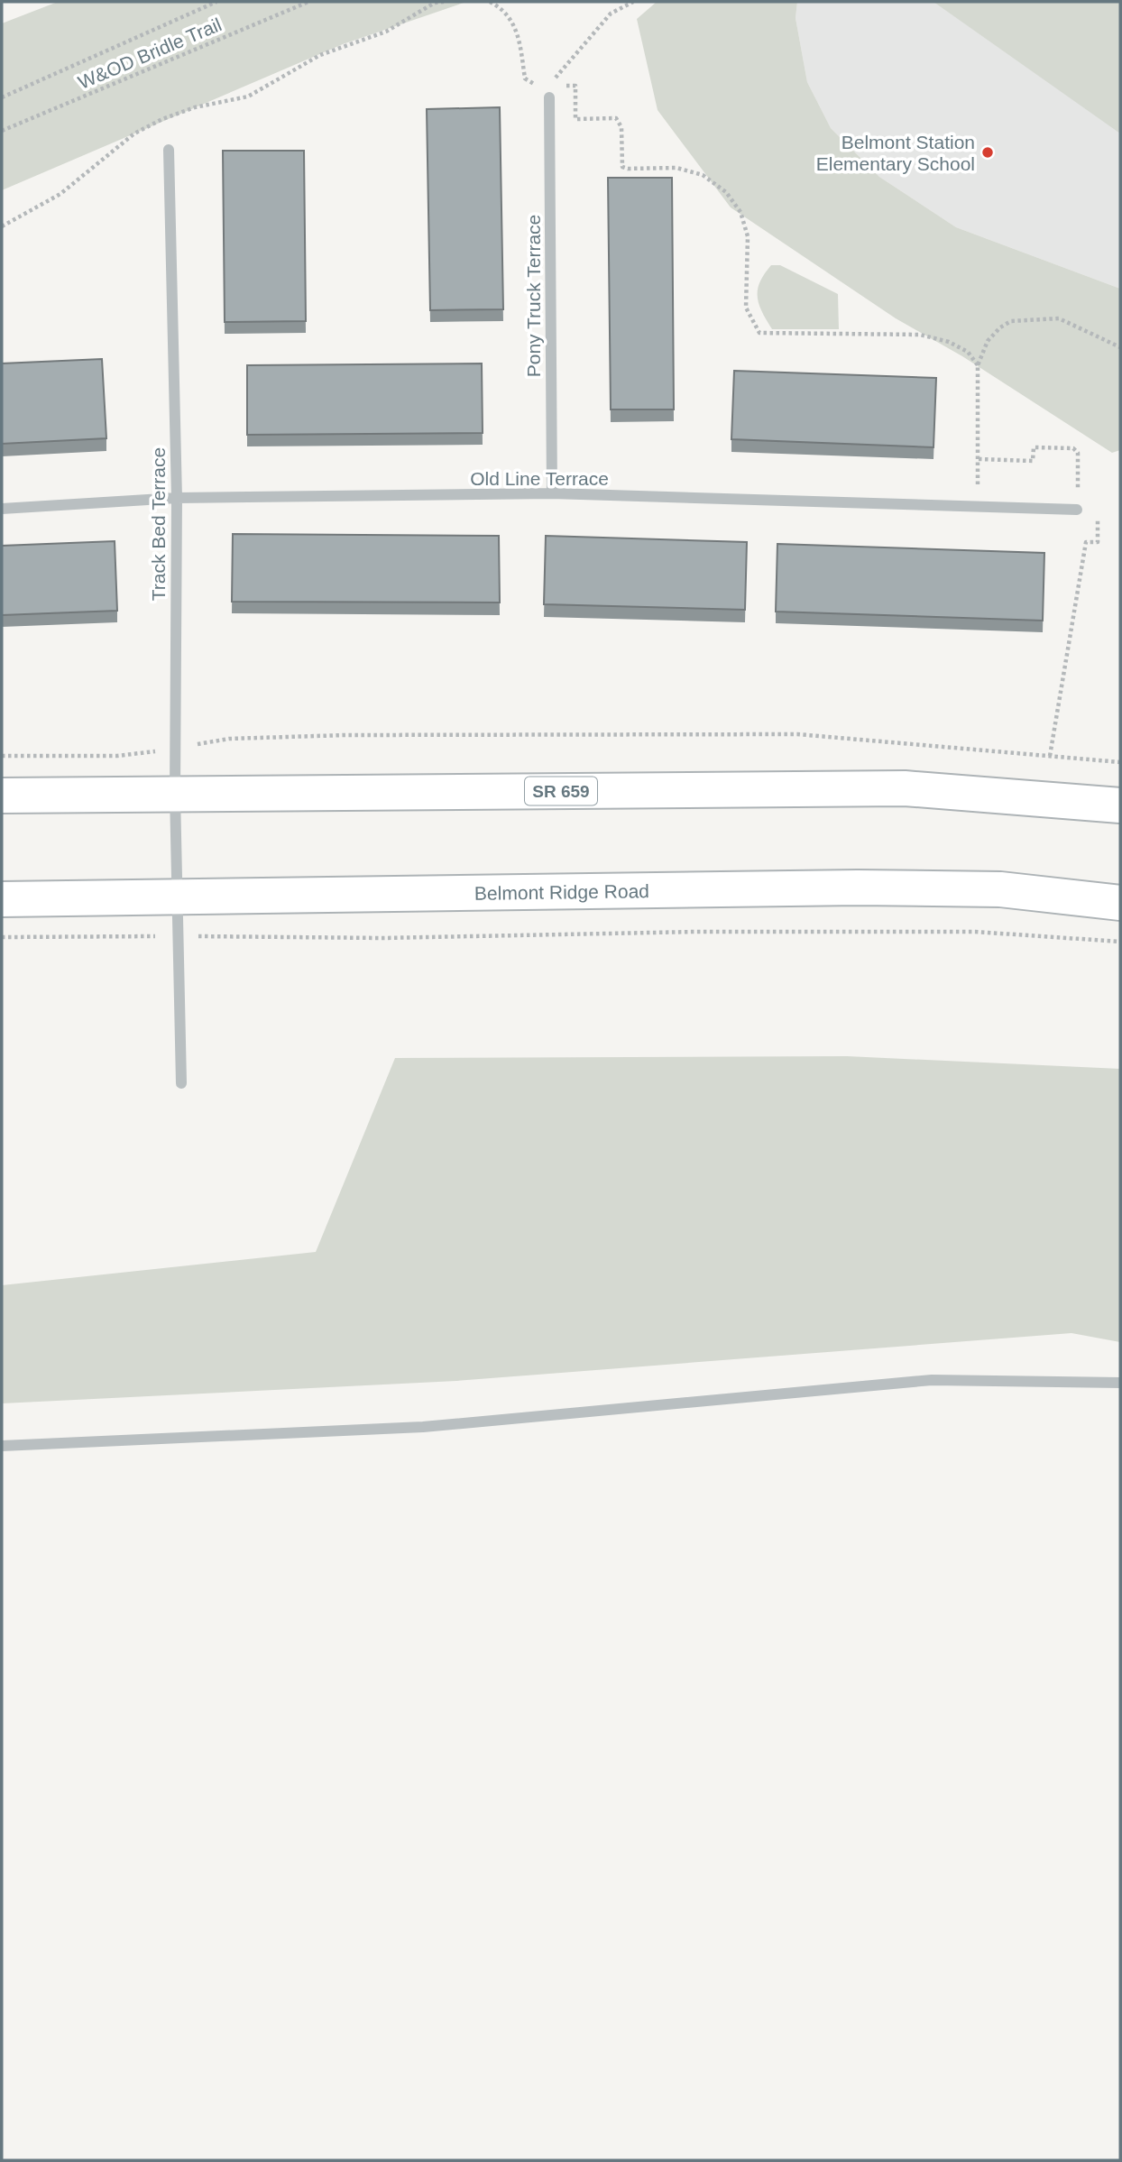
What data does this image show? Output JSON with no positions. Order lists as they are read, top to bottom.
{
  "streets": {
    "main road": ["SR 659", "Belmont Ridge Road"],
    "street": ["Pony Truck Terrace", "Old Line Terrace", "Track Bed Terrace"],
    "path": ["W&OD Bridle Trail"]
  },
  "crossings": [
    ["Pony Truck Terrace", "Old Line Terrace"],
    ["Old Line Terrace", "Track Bed Terrace"],
    ["Track Bed Terrace", "SR 659"],
    ["Track Bed Terrace", "Belmont Ridge Road"]
  ],
  "places": ["Belmont Station Elementary School"]
}
